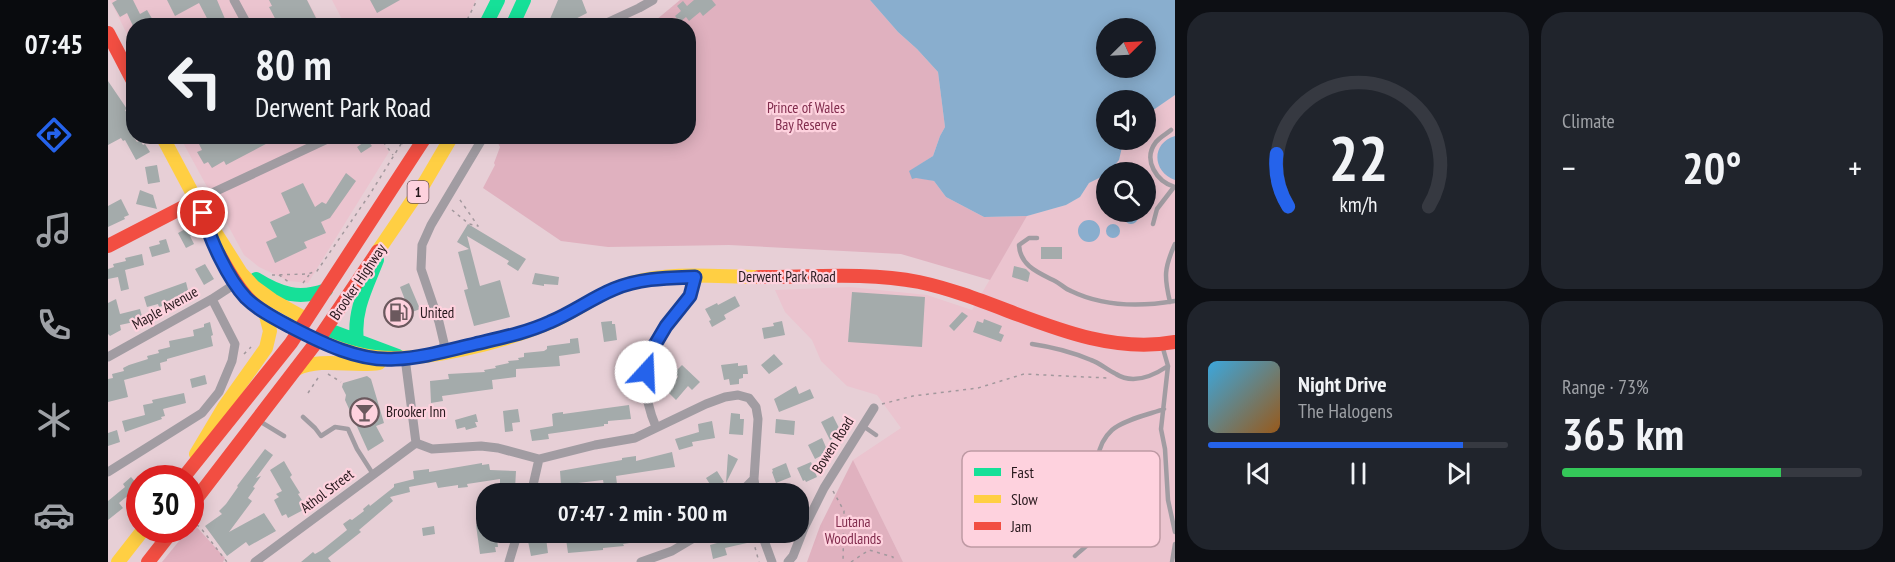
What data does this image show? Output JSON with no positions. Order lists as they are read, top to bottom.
{
  "streets": {
    "main road": ["1", "Derwent Park Road", "Brooker Highway"],
    "street": ["Maple Avenue", "Bowen Road", "Athol Street"]
  },
  "crossings": [
    ["Derwent Park Road", "Brooker Highway"],
    ["Derwent Park Road", "Maple Avenue"]
  ],
  "parks": ["Prince of Wales Bay Reserve", "Lutana Woodlands"],
  "places": {
    "fuel station": ["United"],
    "bar": ["Brooker Inn"]
  },
  "legend": ["Fast", "Slow", "Jam"],
  "north": "top right",
  "page": {
    "tabs": "07:45",
    "tile": [
      "Climate",
      ["Range · 73%", "365 km"]
    ],
    "turn": ["80 m", "Derwent Park Road"],
    "heat": ["−", "20°", "+"],
    "song": ["Night Drive", "The Halogens"],
    "limit": "30",
    "trip": "07:47 · 2 min · 500 m",
    "gauge": ["22", "km/h"]
  }
}
